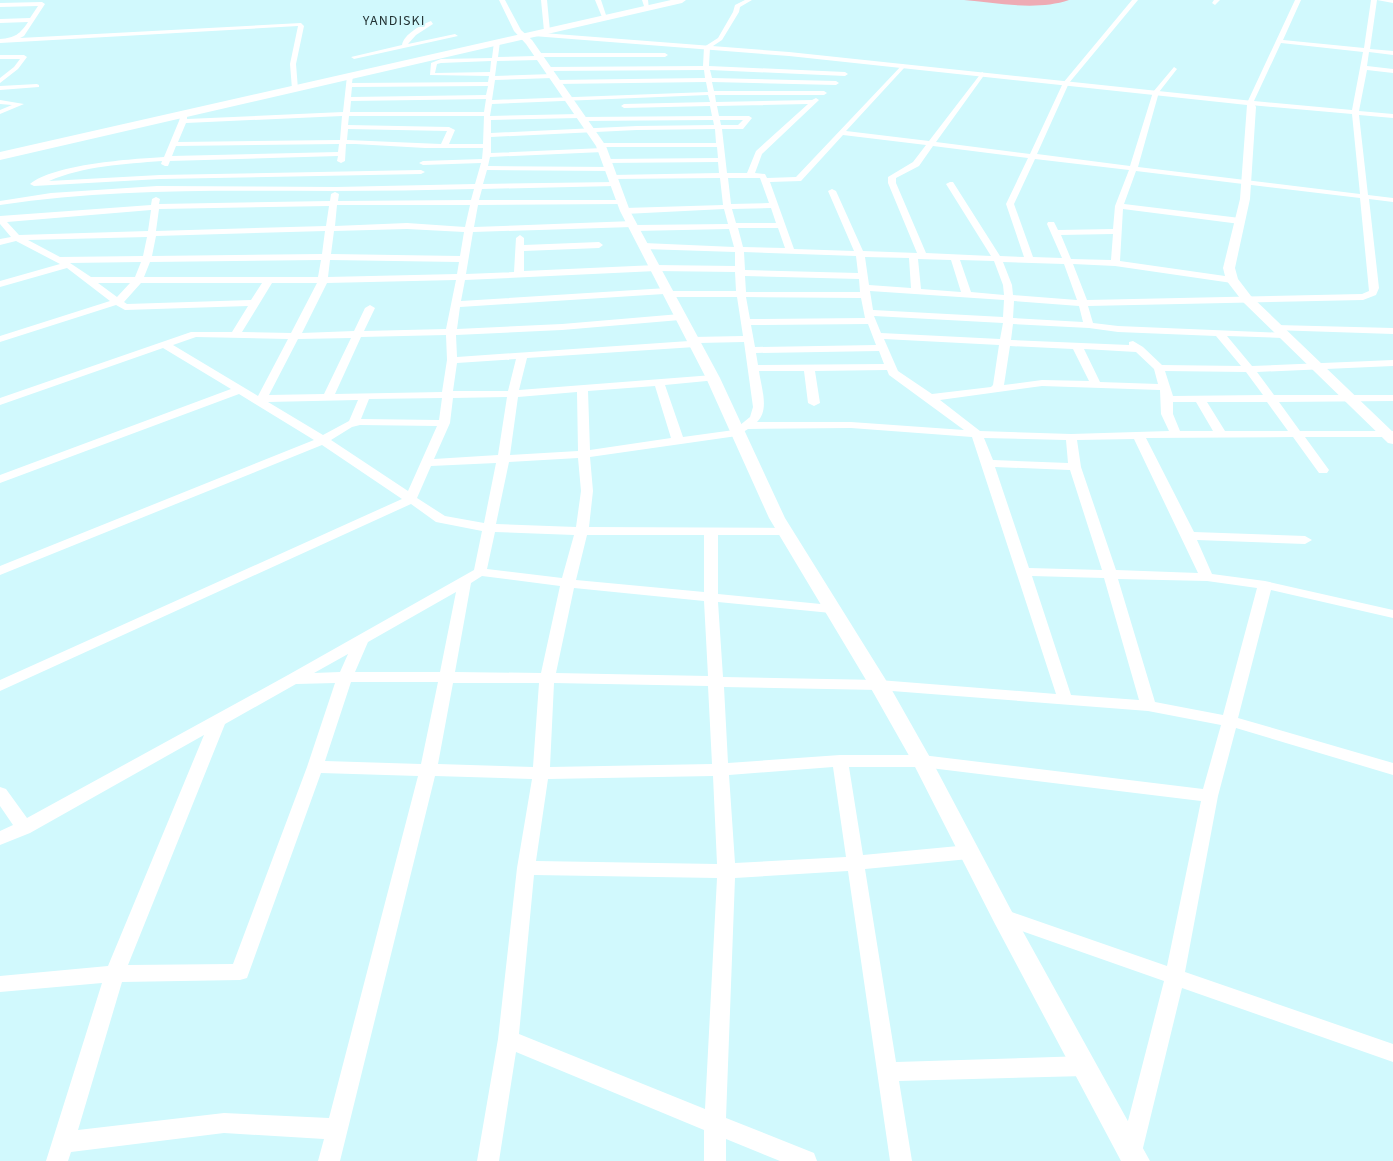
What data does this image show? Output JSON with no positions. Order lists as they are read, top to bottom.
{
  "districts": ["YANDISKI"]
}
